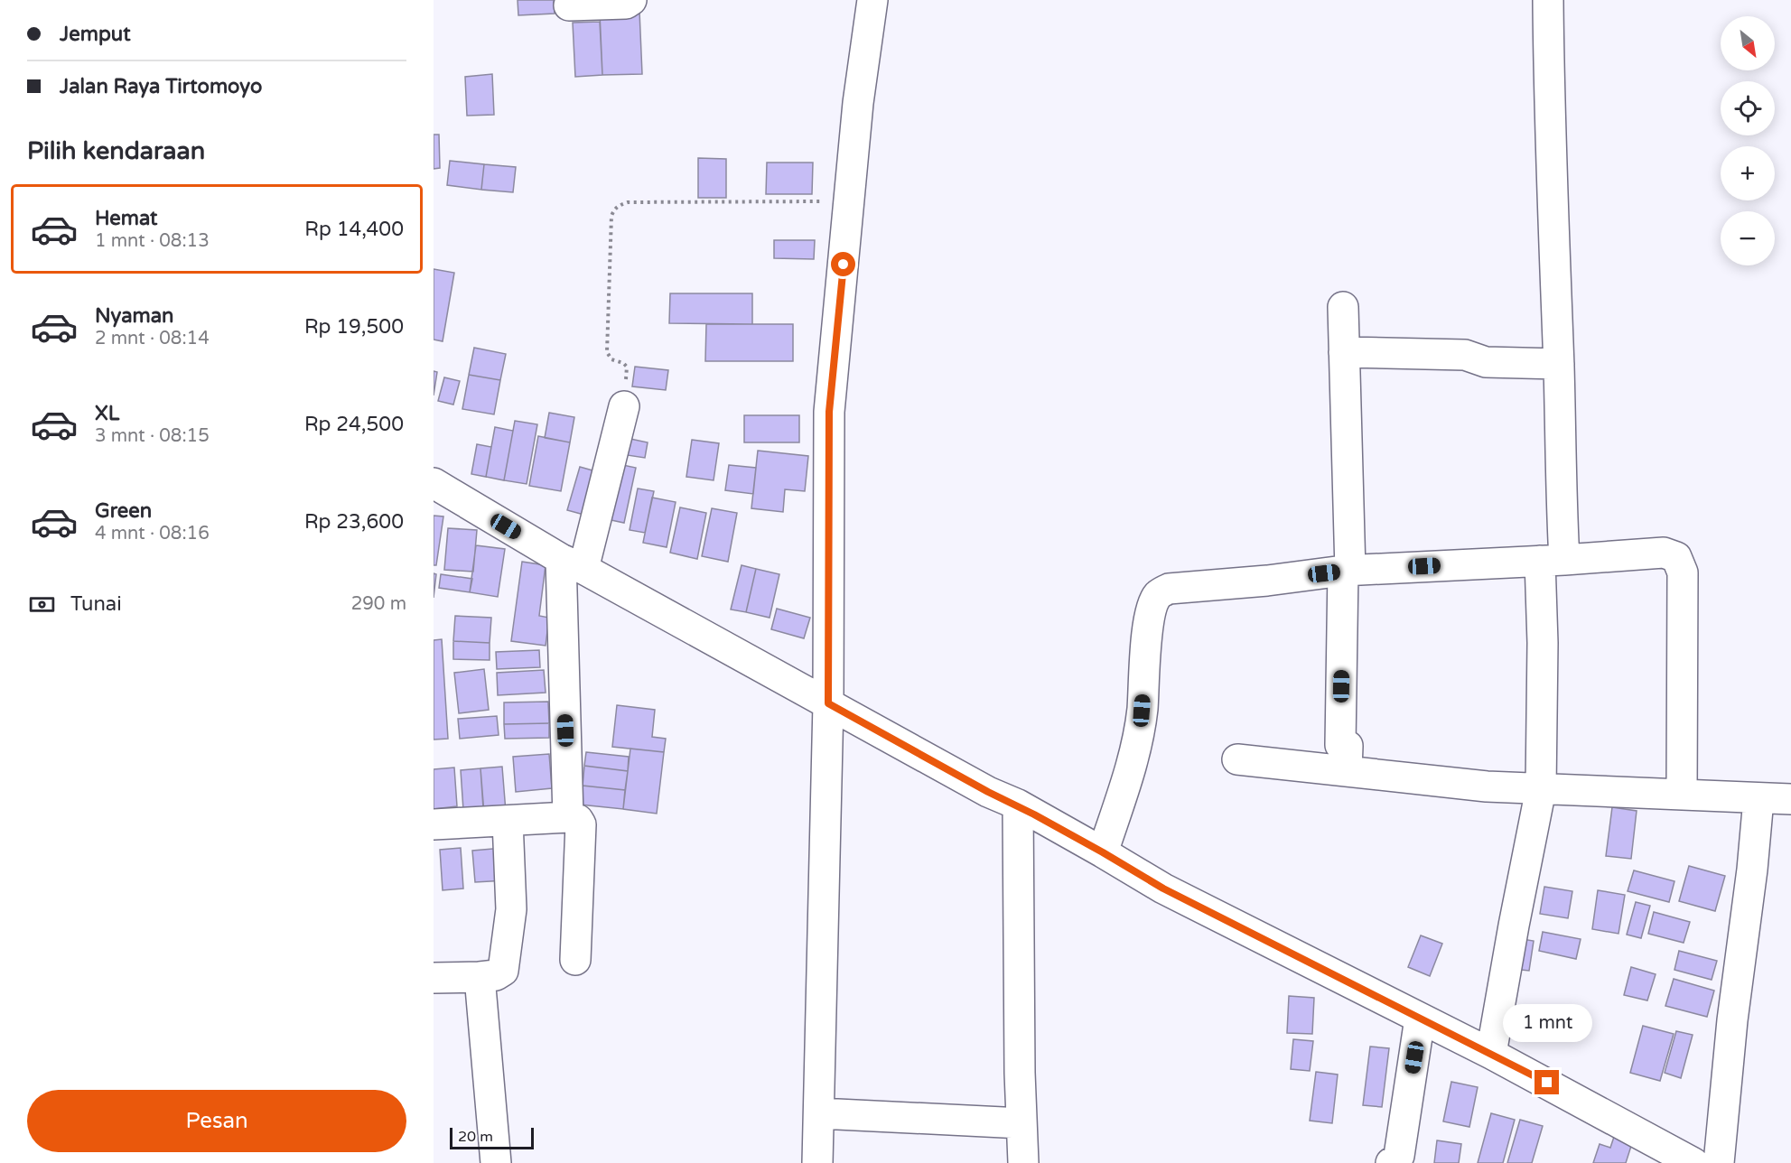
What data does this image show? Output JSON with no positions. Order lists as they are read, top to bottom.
{
  "scale_bar": "20 m",
  "north": "bottom right",
  "page": {
    "banner": ["Jemput", "Jalan Raya Tirtomoyo"],
    "map_buttons": ["+", "−"],
    "heading": "Pilih kendaraan",
    "list": [
      {
        "name": "Hemat",
        "note": "1 mnt · 08:13",
        "value": "Rp 14,400"
      },
      {
        "name": "Nyaman",
        "note": "2 mnt · 08:14",
        "value": "Rp 19,500"
      },
      {
        "name": "XL",
        "note": "3 mnt · 08:15",
        "value": "Rp 24,500"
      },
      {
        "name": "Green",
        "note": "4 mnt · 08:16",
        "value": "Rp 23,600"
      }
    ],
    "pay": ["Tunai", "290 m"],
    "bubble": "1 mnt",
    "buttons": "Pesan",
    "scale": "20 m"
  }
}
